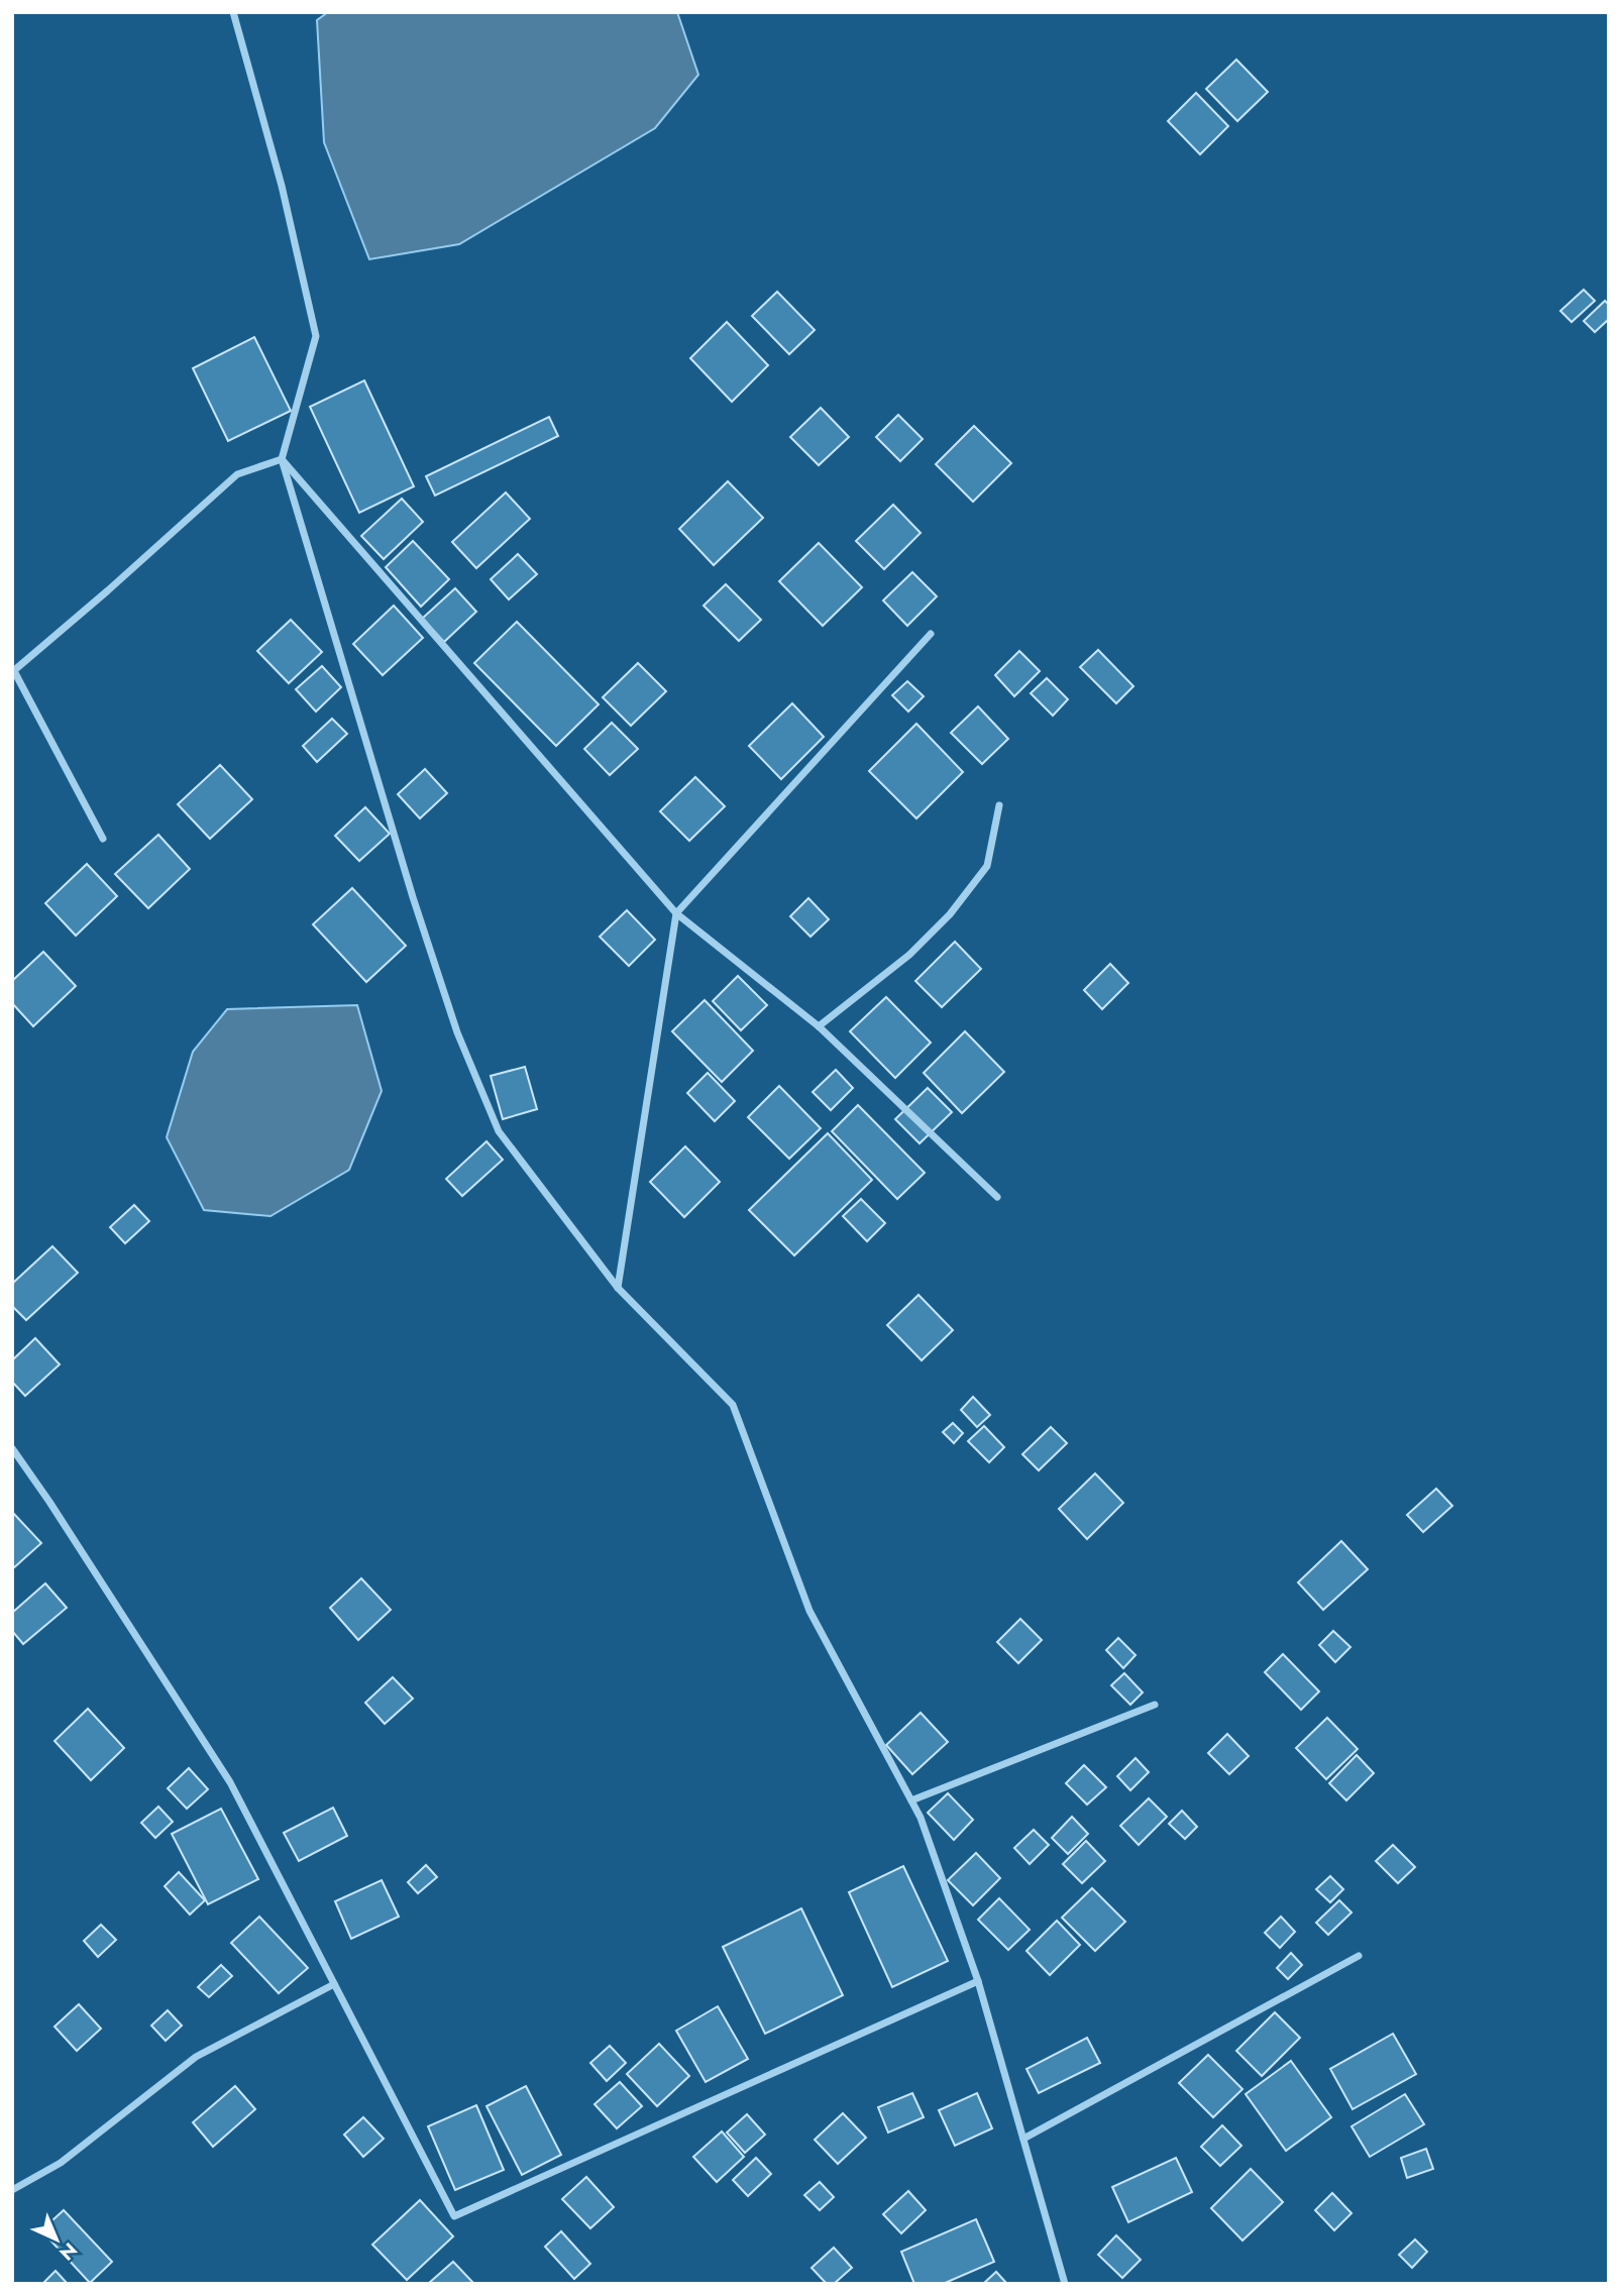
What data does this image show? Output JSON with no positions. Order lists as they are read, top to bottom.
{
  "north": "bottom right"
}
